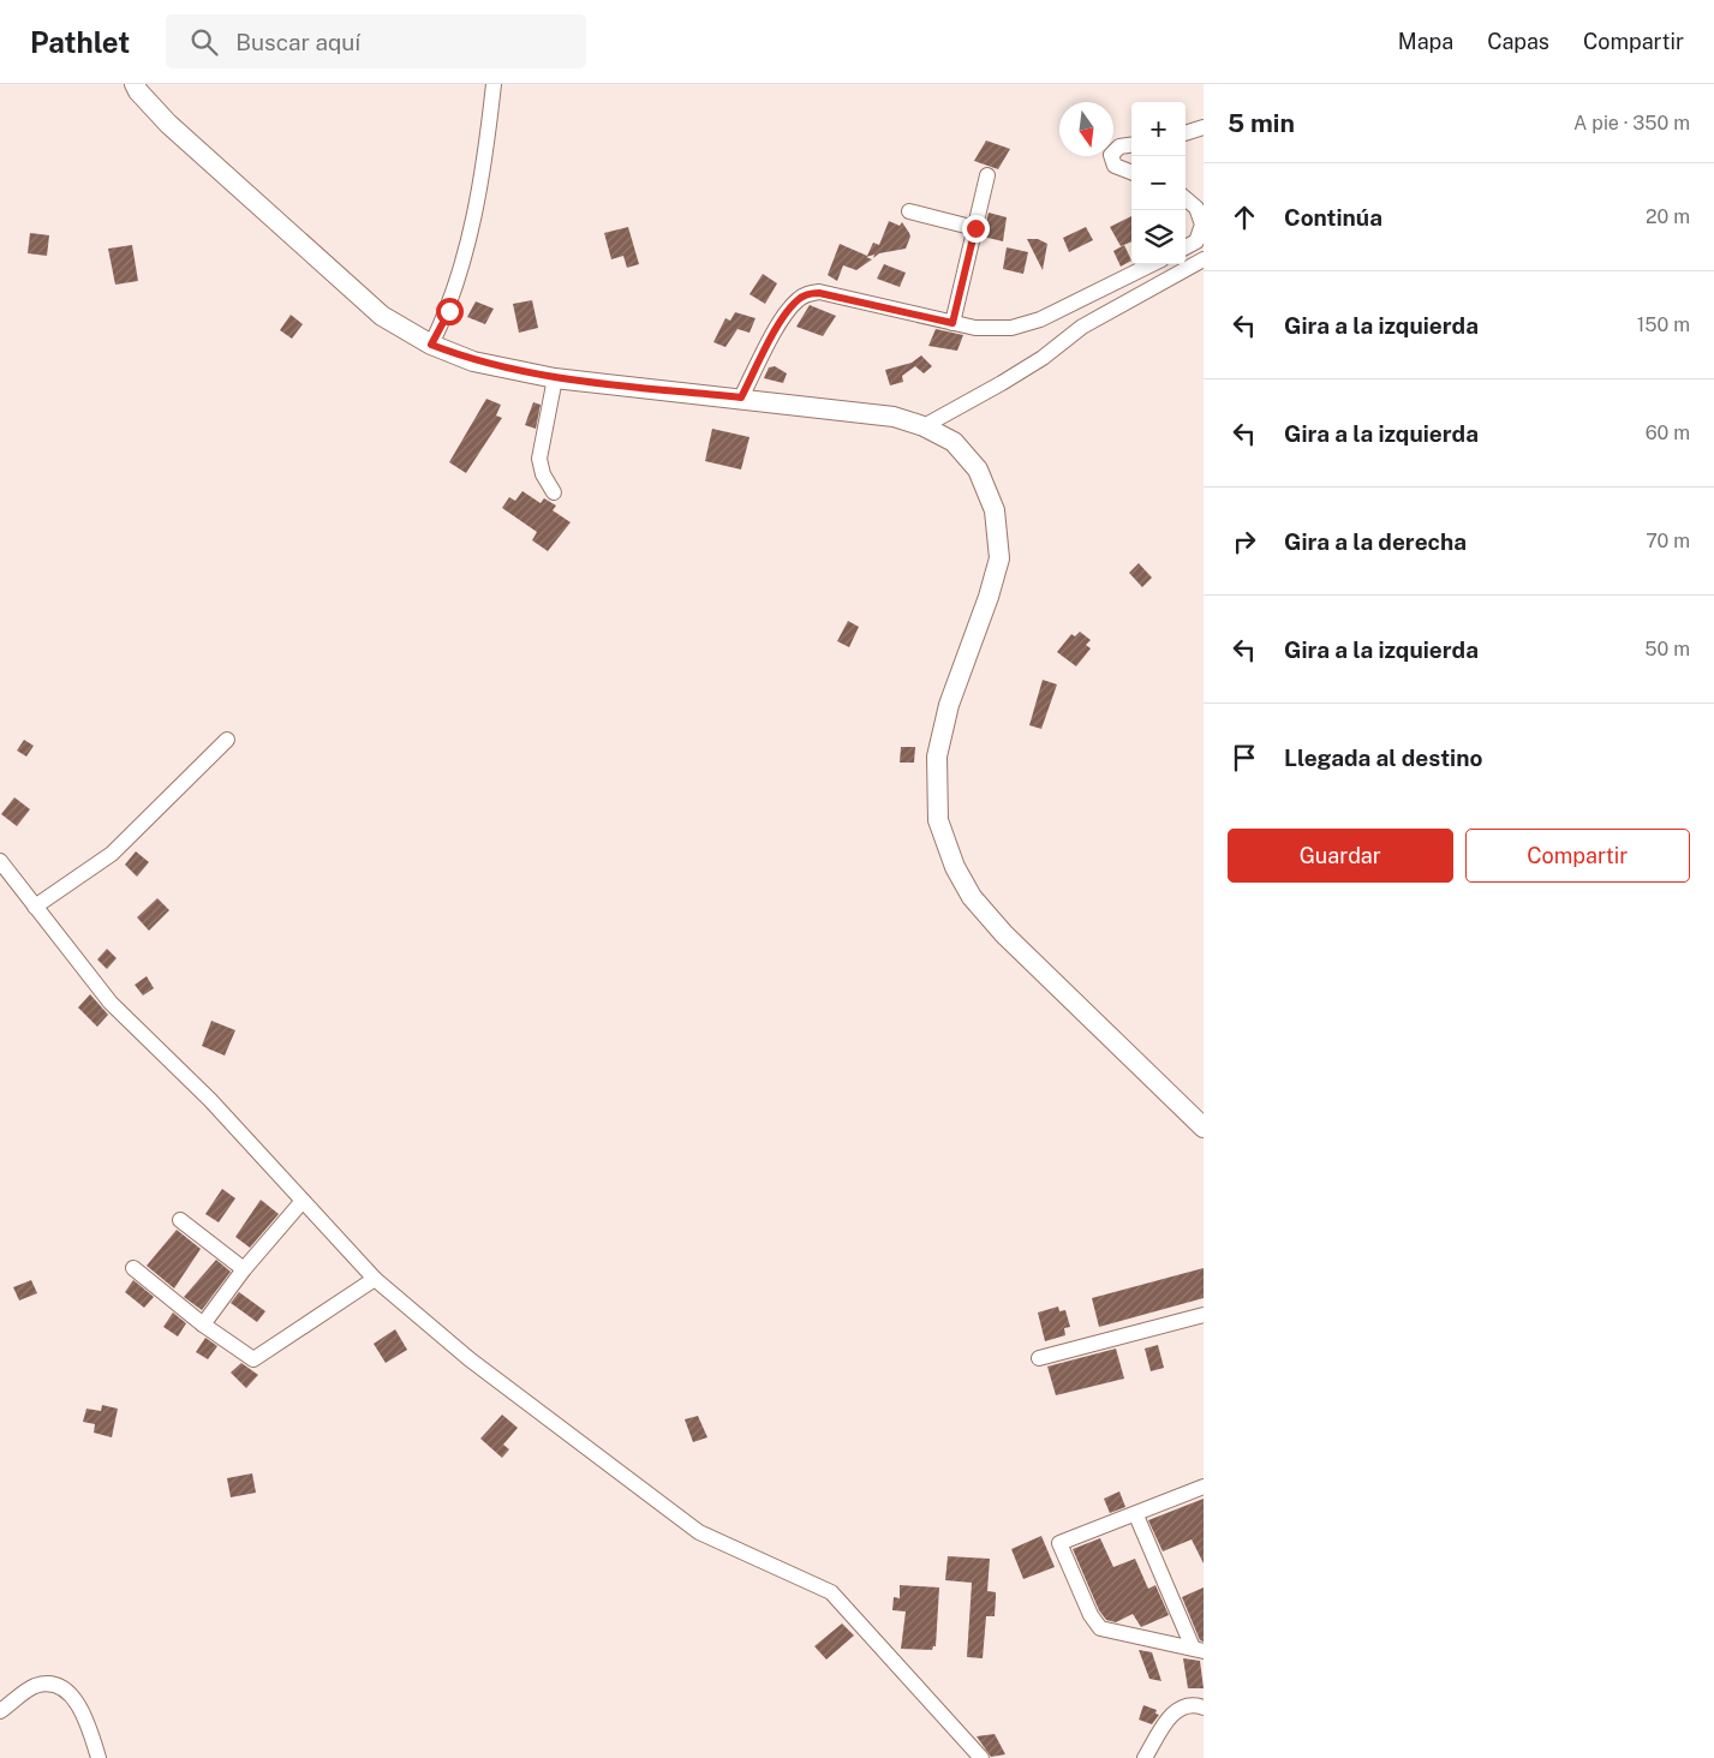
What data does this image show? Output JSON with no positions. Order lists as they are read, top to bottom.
{
  "north": "bottom",
  "page": {
    "header": "Pathlet",
    "search": "Buscar aquí",
    "nav": ["Mapa", "Capas", "Compartir"],
    "heading": ["5 min", "A pie · 350 m"],
    "map_buttons": ["+", "−"],
    "list": [
      ["Continúa", "20 m"],
      ["Gira a la izquierda", "150 m"],
      ["Gira a la izquierda", "60 m"],
      ["Gira a la derecha", "70 m"],
      ["Gira a la izquierda", "50 m"],
      "Llegada al destino"
    ],
    "buttons": ["Guardar", "Compartir"]
  }
}
